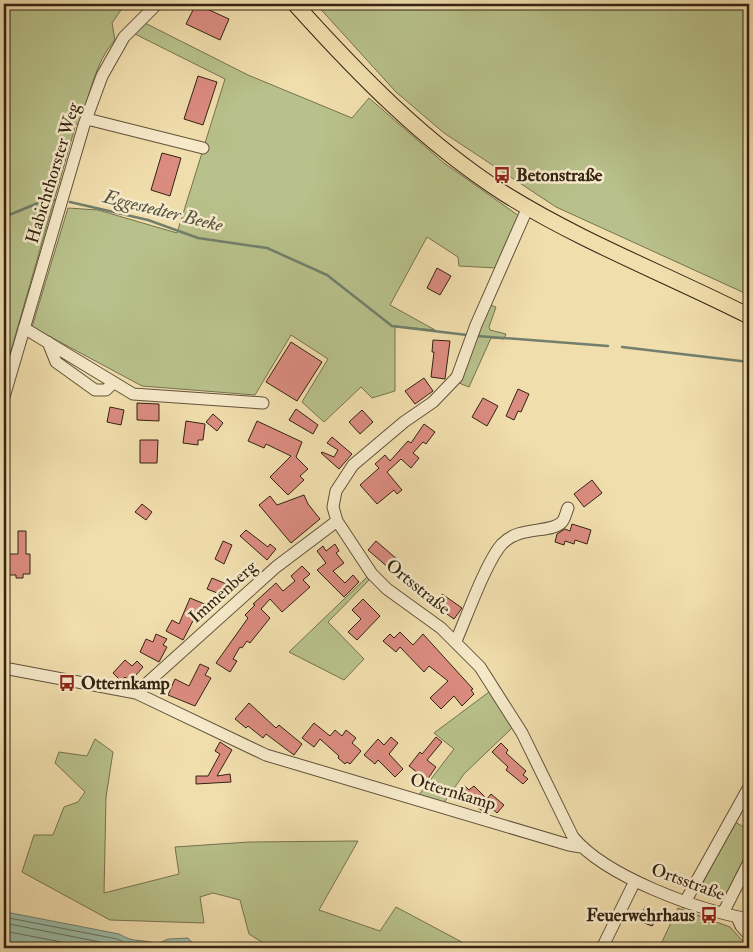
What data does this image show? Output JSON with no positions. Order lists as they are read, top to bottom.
{
  "streets": {
    "street": [
      "Habichthorster Weg",
      "Ortsstraße",
      "Immenberg",
      "Otternkamp"
    ]
  },
  "crossings": [
    ["Ortsstraße", "Immenberg"],
    ["Ortsstraße", "Otternkamp"],
    ["Immenberg", "Otternkamp"]
  ],
  "water": ["Eggestedter Beeke"],
  "places": {
    "bus stop": ["Betonstraße", "Otternkamp", "Feuerwehrhaus"]
  }
}
